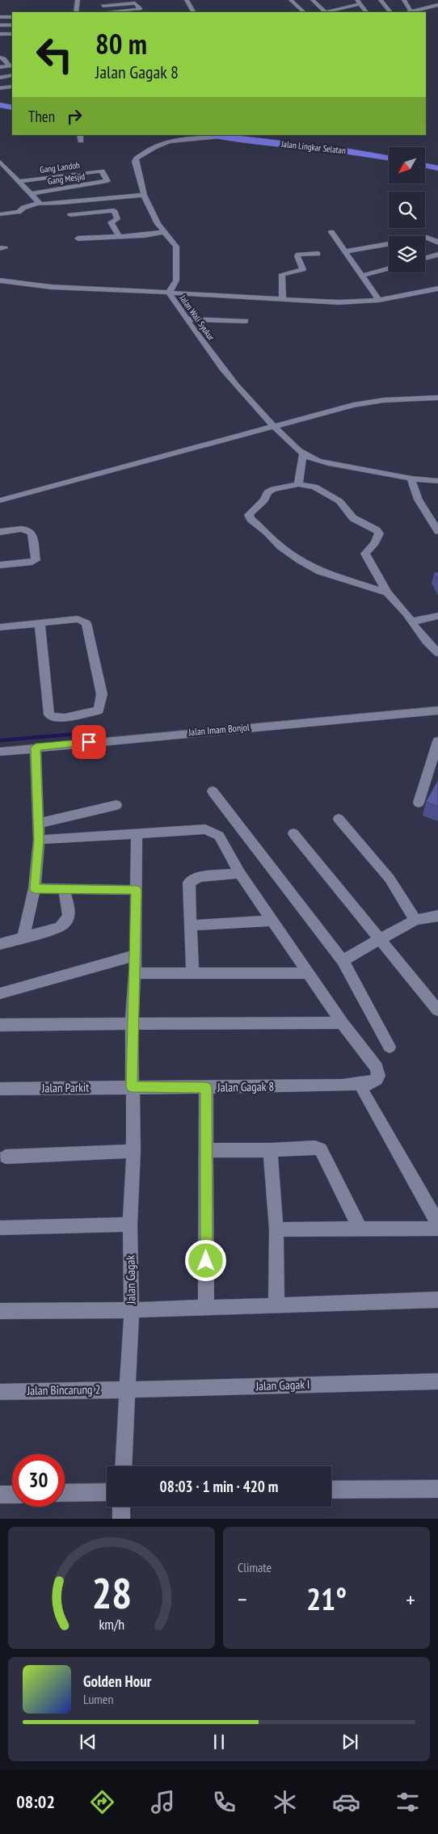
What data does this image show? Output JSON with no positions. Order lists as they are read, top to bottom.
{
  "streets": {
    "highway": ["Jalan Lingkar Selatan"],
    "street": [
      "Gang Landoh",
      "Gang Mesjid",
      "Jalan Wali Syukur",
      "Jalan Imam Bonjol",
      "Jalan Gagak 8",
      "Jalan Parkit",
      "Jalan Gagak",
      "Jalan Gagak I",
      "Jalan Bincarung 2"
    ]
  },
  "crossings": [
    ["Jalan Lingkar Selatan", "Jalan Wali Syukur"],
    ["Gang Landoh", "Gang Mesjid"],
    ["Jalan Gagak 8", "Jalan Parkit"],
    ["Jalan Gagak 8", "Jalan Gagak"],
    ["Jalan Parkit", "Jalan Gagak"],
    ["Jalan Gagak", "Jalan Gagak I"],
    ["Jalan Gagak", "Jalan Bincarung 2"],
    ["Jalan Gagak I", "Jalan Bincarung 2"]
  ],
  "north": "bottom left",
  "page": {
    "turn": ["80 m", "Jalan Gagak 8"],
    "then": "Then",
    "limit": "30",
    "trip": "08:03 · 1 min · 420 m",
    "tile": "Climate",
    "heat": ["−", "21°", "+"],
    "song": ["Golden Hour", "Lumen"],
    "tabs": "08:02",
    "gauge": ["28", "km/h"]
  }
}
